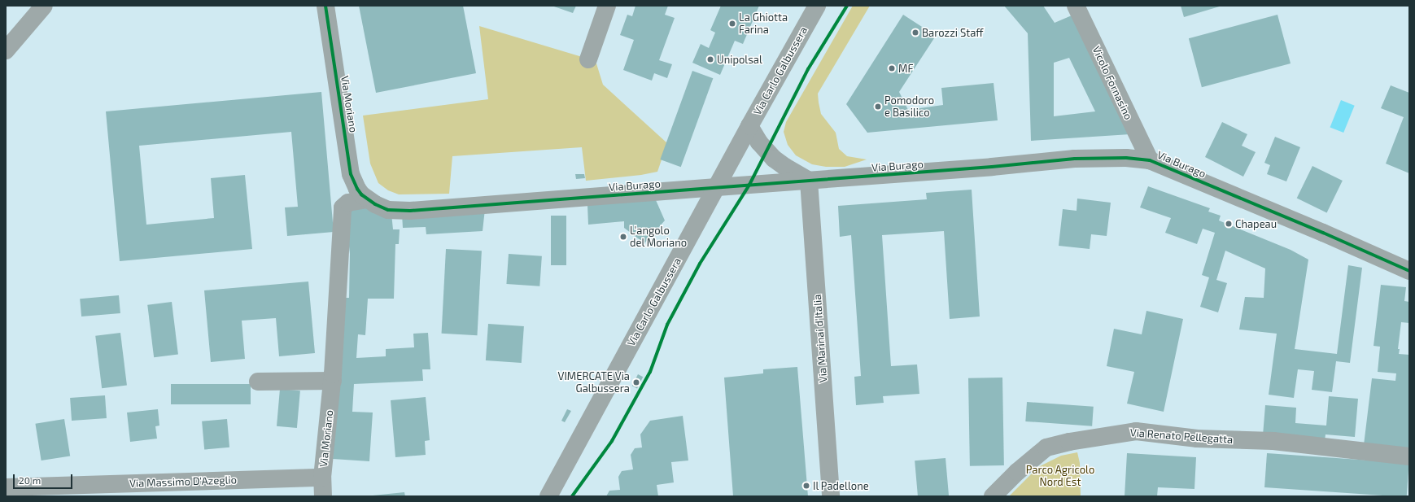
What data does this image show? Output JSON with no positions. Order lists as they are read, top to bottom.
{
  "streets": {
    "street": [
      "Via Carlo Galbussera",
      "Vicolo Fornasino",
      "Via Moriano",
      "Via Burago",
      "Via Marinai d'Italia",
      "Via Renato Pellegatta",
      "Via Massimo D'Azeglio"
    ]
  },
  "crossings": [
    ["Via Carlo Galbussera", "Via Burago"],
    ["Vicolo Fornasino", "Via Burago"],
    ["Via Moriano", "Via Burago"],
    ["Via Moriano", "Via Massimo D'Azeglio"],
    ["Via Burago", "Via Marinai d'Italia"]
  ],
  "parks": ["Parco Agricolo Nord Est"],
  "places": [
    "La Ghiotta Farina",
    "Barozzi Staff",
    "Unipolsal",
    "MF",
    "Pomodoro e Basilico",
    "Chapeau",
    "L'angolo del Moriano",
    "VIMERCATE Via Galbussera",
    "Il Padellone"
  ],
  "scale_bar": "20 m"
}
